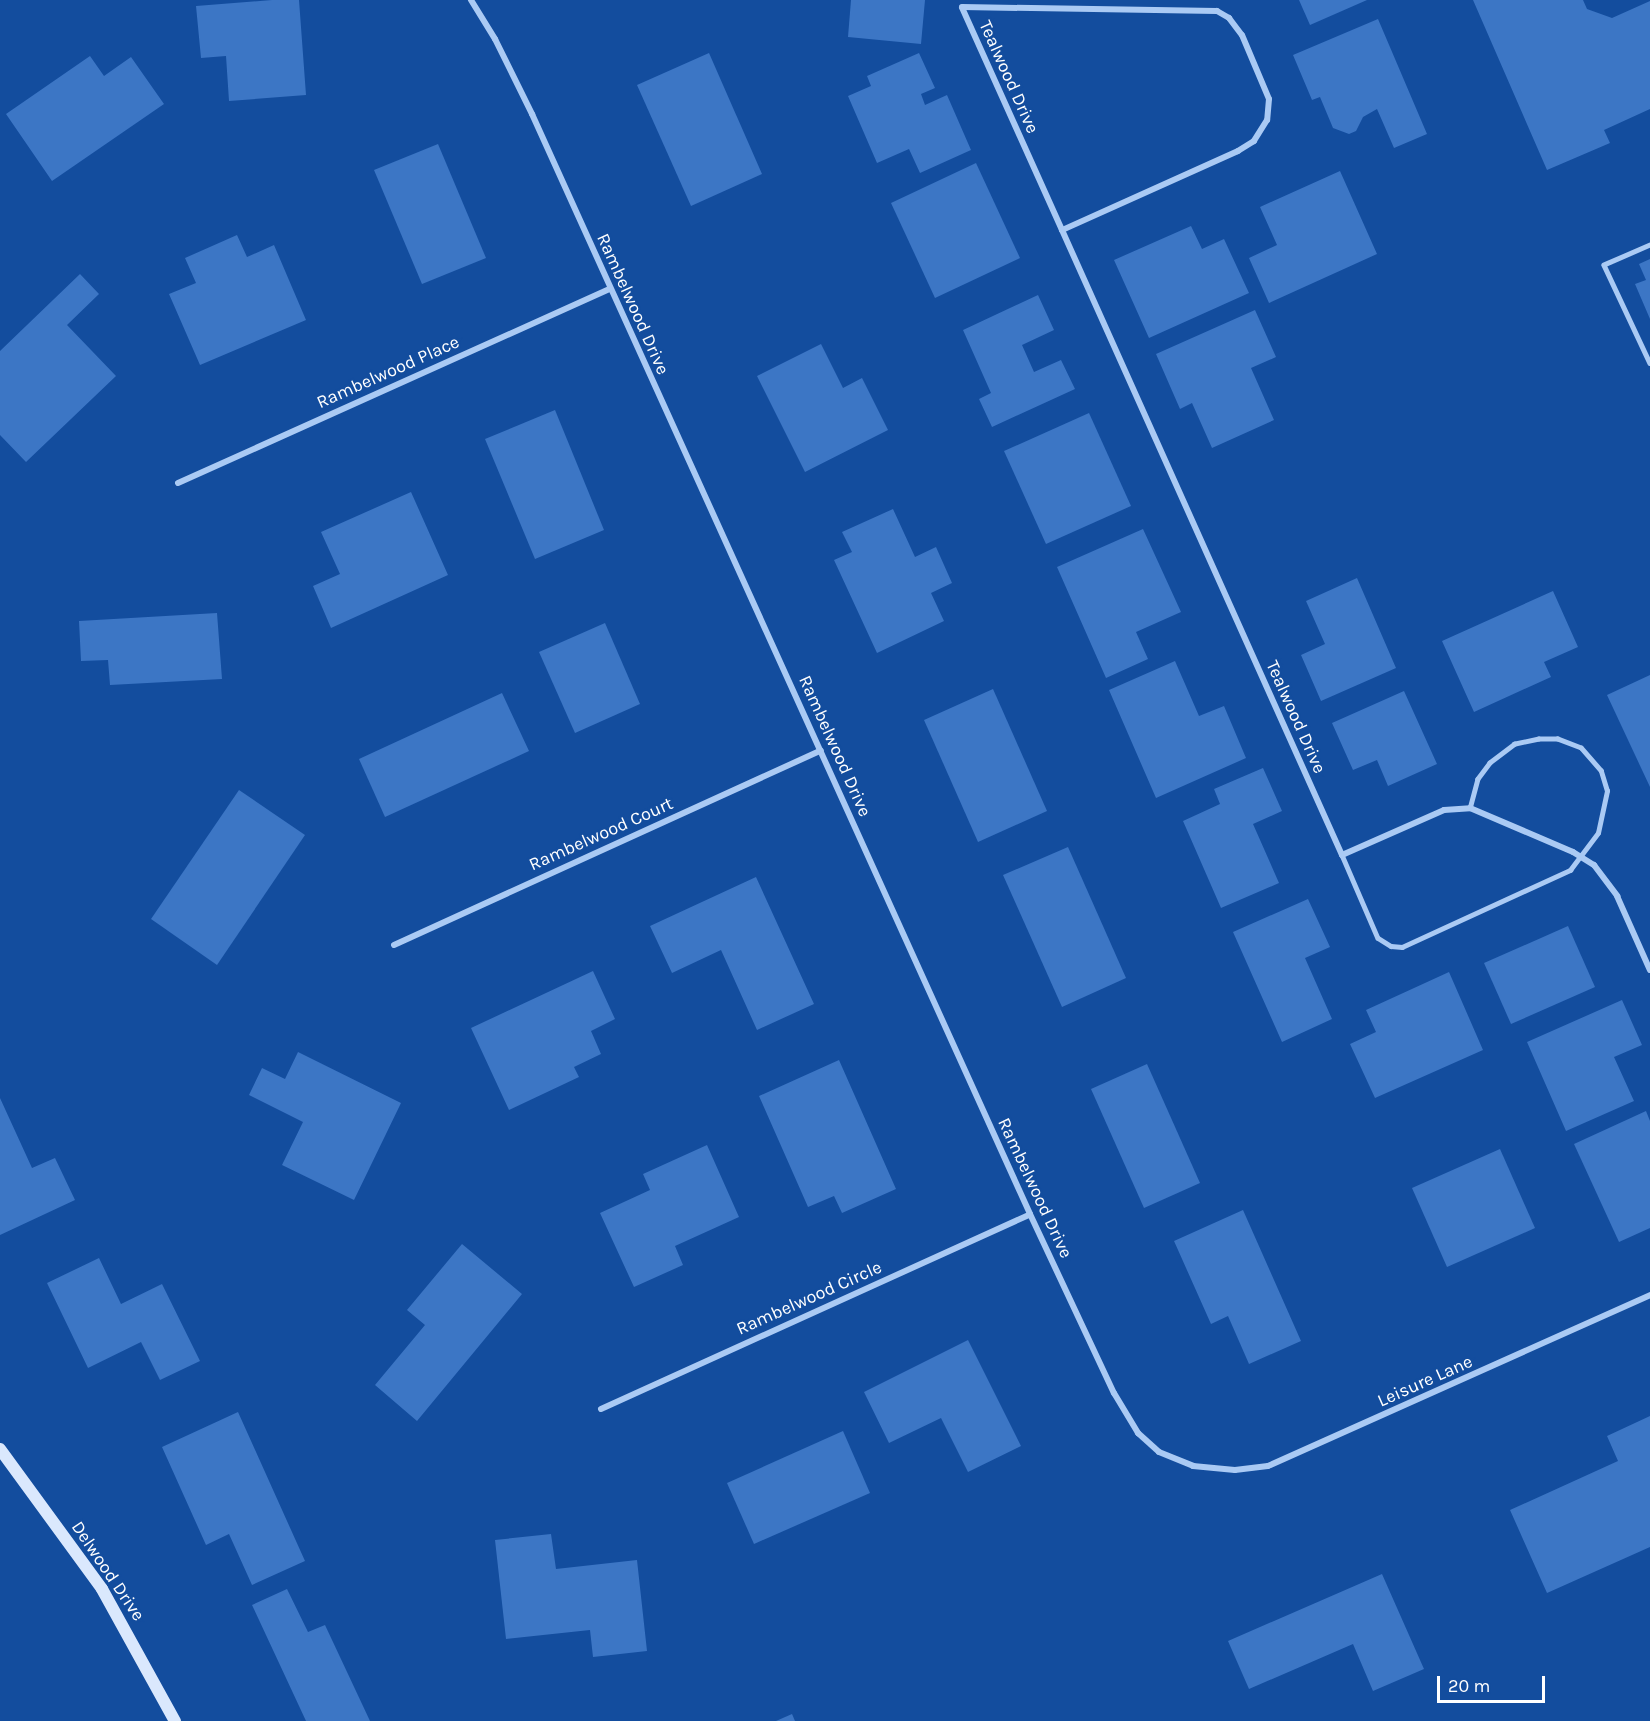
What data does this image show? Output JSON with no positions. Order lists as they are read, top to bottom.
{
  "streets": {
    "street": [
      "Tealwood Drive",
      "Rambelwood Drive",
      "Rambelwood Place",
      "Rambelwood Court",
      "Rambelwood Circle",
      "Leisure Lane",
      "Delwood Drive"
    ]
  },
  "crossings": [
    ["Rambelwood Drive", "Rambelwood Place"],
    ["Rambelwood Drive", "Rambelwood Court"],
    ["Rambelwood Drive", "Rambelwood Circle"],
    ["Rambelwood Drive", "Leisure Lane"]
  ],
  "scale_bar": "20 m"
}
